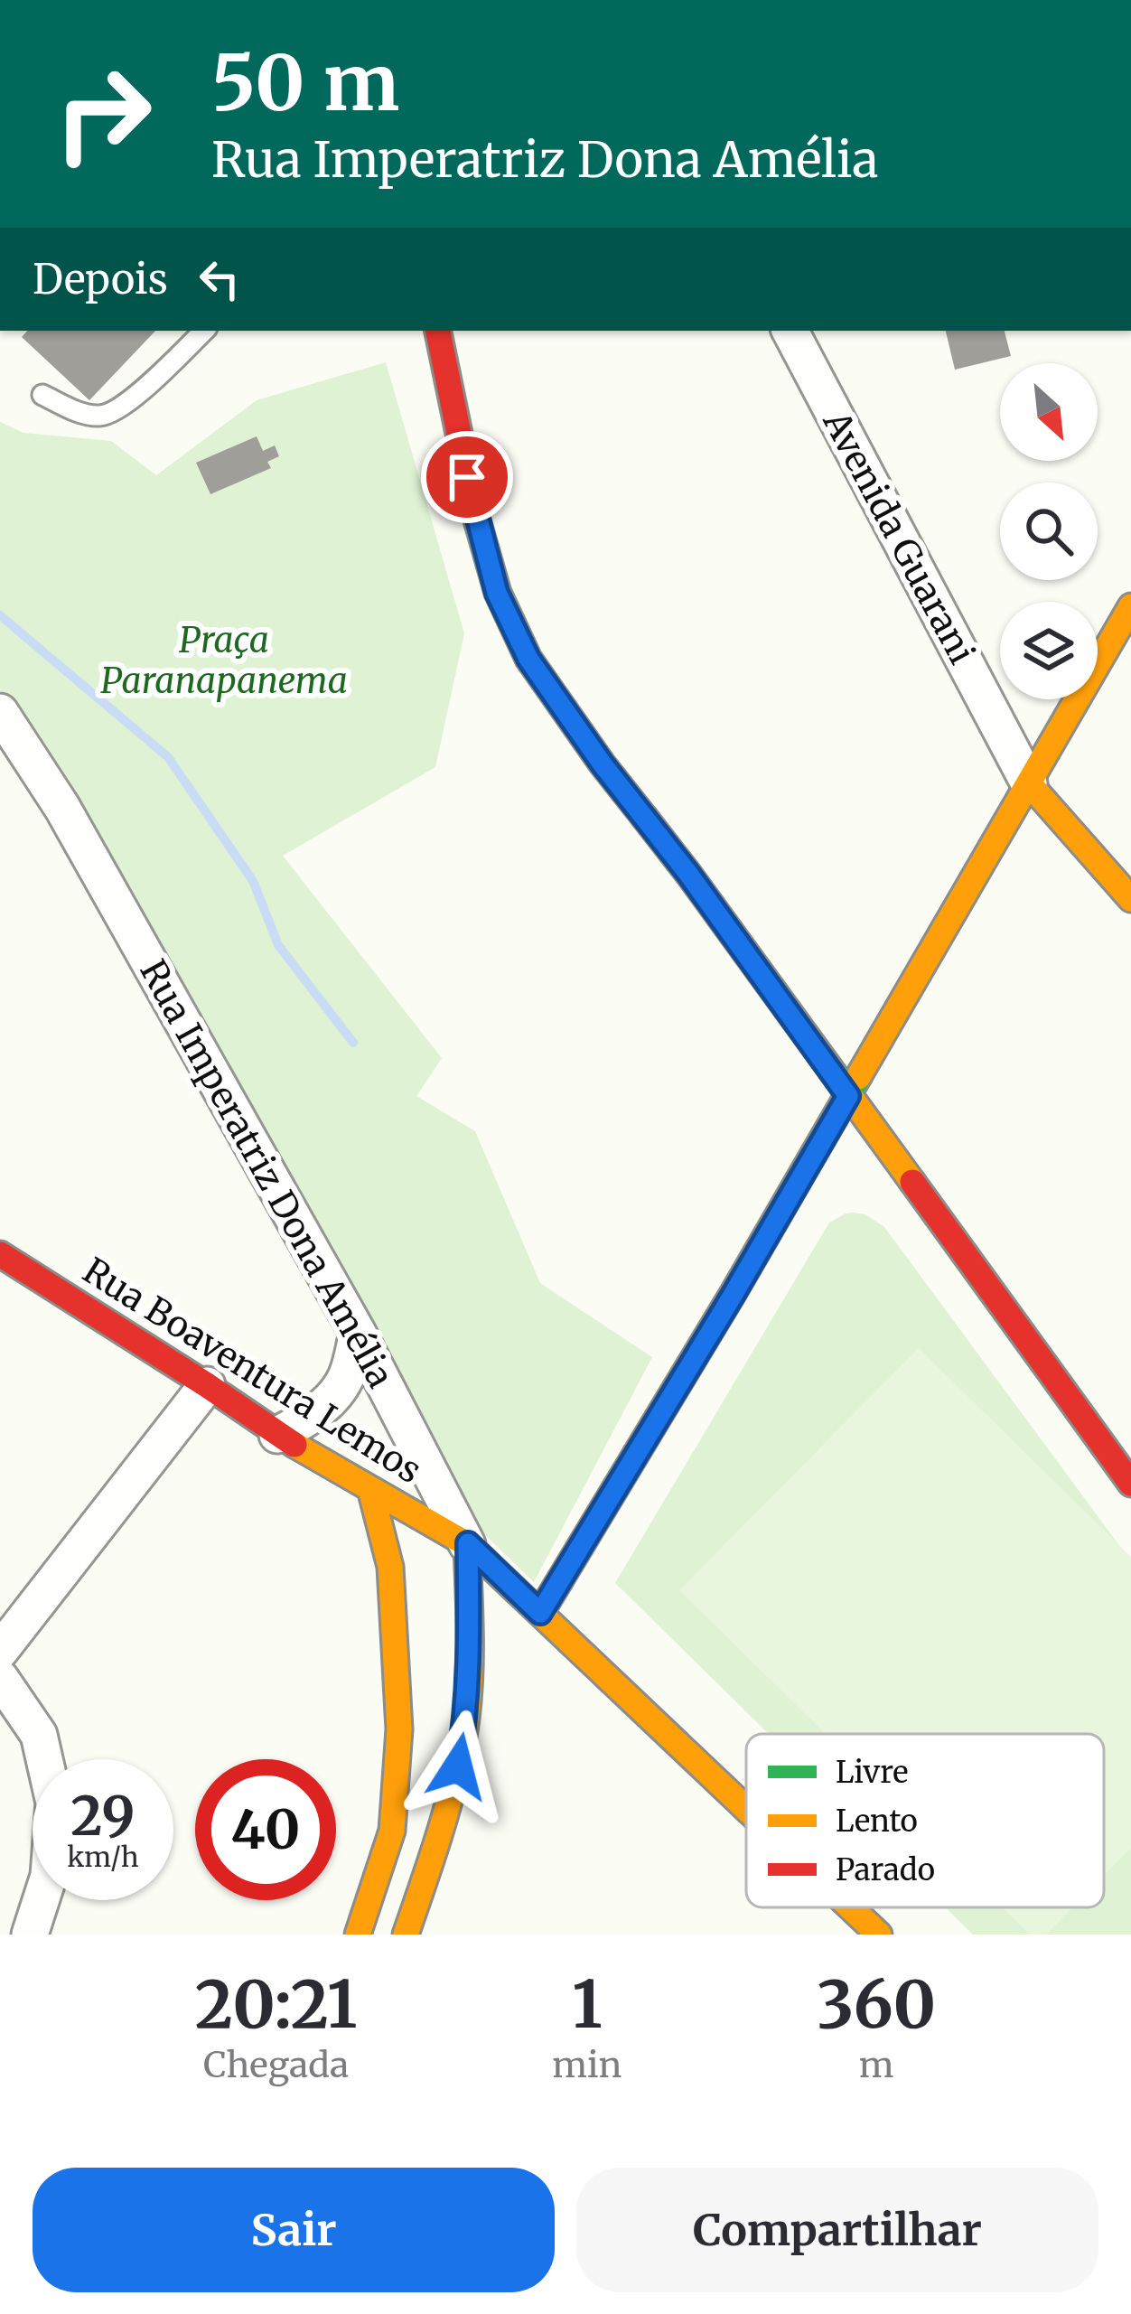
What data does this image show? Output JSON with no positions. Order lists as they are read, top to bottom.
{
  "streets": {
    "street": ["Avenida Guarani", "Rua Imperatriz Dona Amélia", "Rua Boaventura Lemos"]
  },
  "crossings": [
    ["Rua Imperatriz Dona Amélia", "Rua Boaventura Lemos"]
  ],
  "parks": ["Praça Paranapanema"],
  "legend": ["Livre", "Lento", "Parado"],
  "north": "bottom right",
  "page": {
    "turn": ["50 m", "Rua Imperatriz Dona Amélia"],
    "then": "Depois",
    "speed": "29 km/h",
    "limit": "40",
    "eta": [
      "20:21",
      "Chegada",
      "1",
      "min",
      "360",
      "m"
    ],
    "buttons": ["Sair", "Compartilhar"]
  }
}
